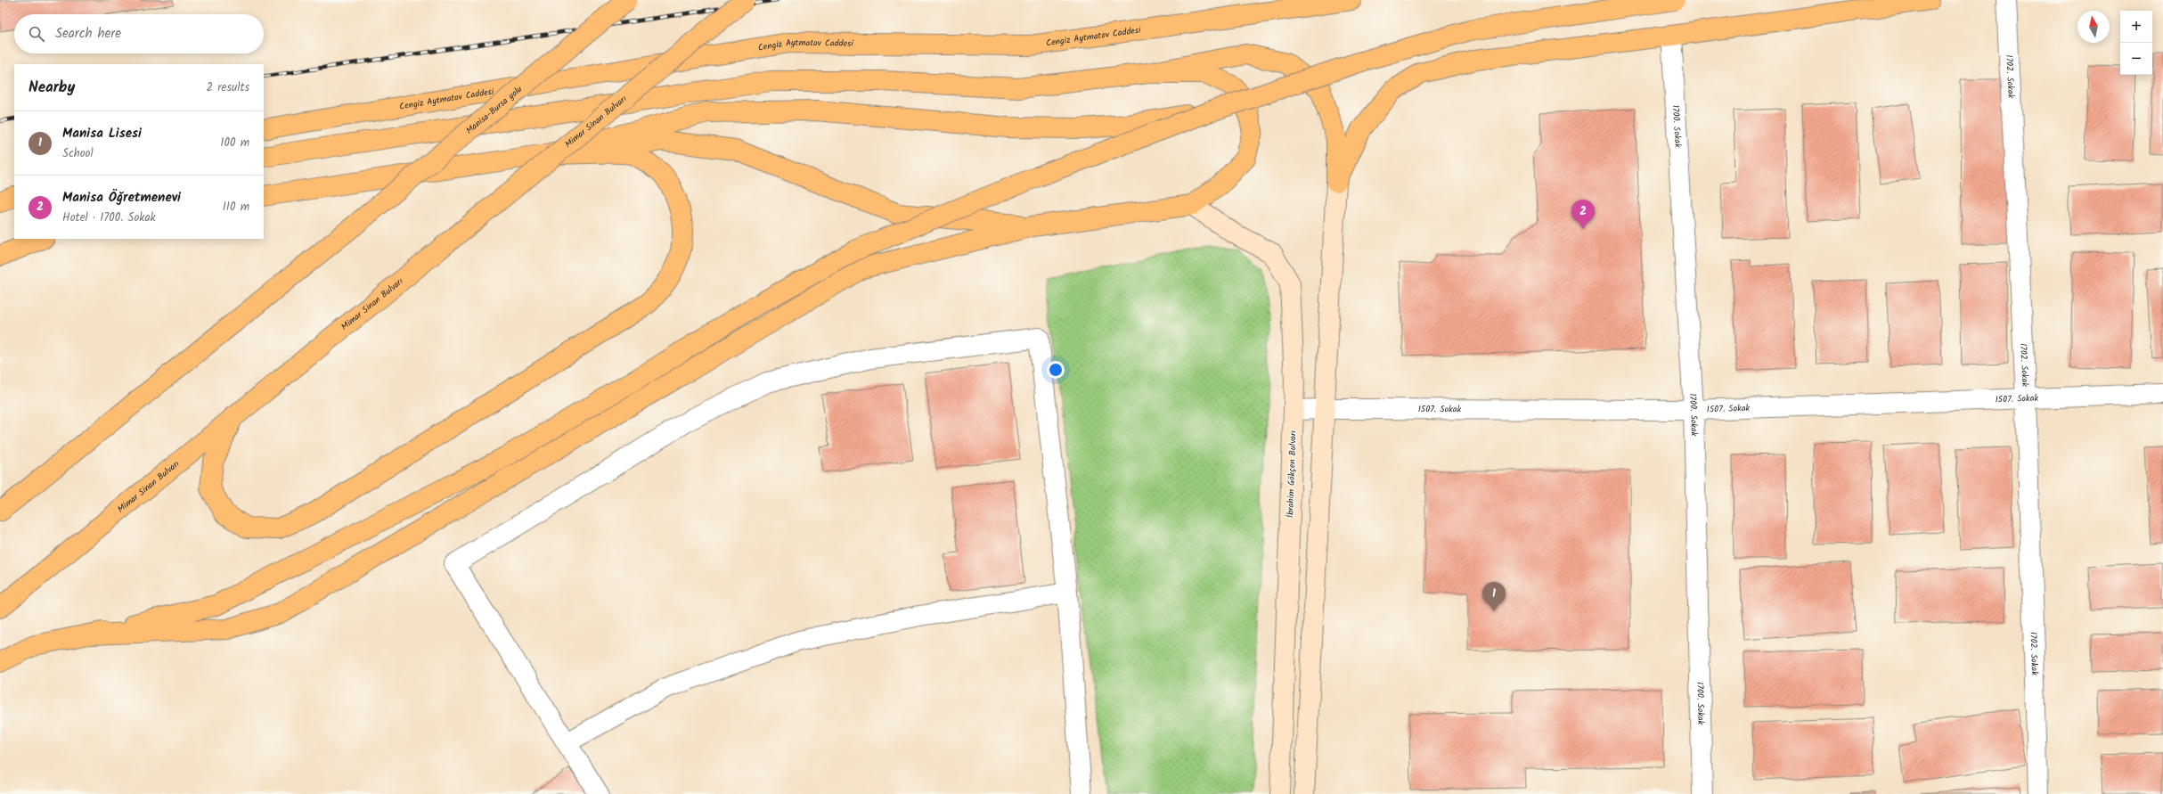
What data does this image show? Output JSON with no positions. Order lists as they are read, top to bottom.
{
  "streets": {
    "main road": [
      "Cengiz Aytmatov Caddesi",
      "Manisa-Bursa yolu",
      "Mimar Sinan Bulvarı",
      "İbrahim Gökçen Bulvarı"
    ],
    "street": ["1702. Sokak", "1700. Sokak", "1507. Sokak"]
  },
  "crossings": [
    ["1702. Sokak", "1507. Sokak"],
    ["1700. Sokak", "1507. Sokak"],
    ["1507. Sokak", "İbrahim Gökçen Bulvarı"]
  ],
  "north": "top",
  "page": {
    "map_buttons": ["+", "−"],
    "search": "Search here",
    "heading": ["Nearby", "2 results"],
    "list": [
      {
        "mark": "1",
        "name": "Manisa Lisesi",
        "note": "School",
        "value": "100 m"
      },
      {
        "mark": "2",
        "name": "Manisa Öğretmenevi",
        "note": "Hotel · 1700. Sokak",
        "value": "110 m"
      }
    ],
    "pins": ["2", "1"]
  }
}
